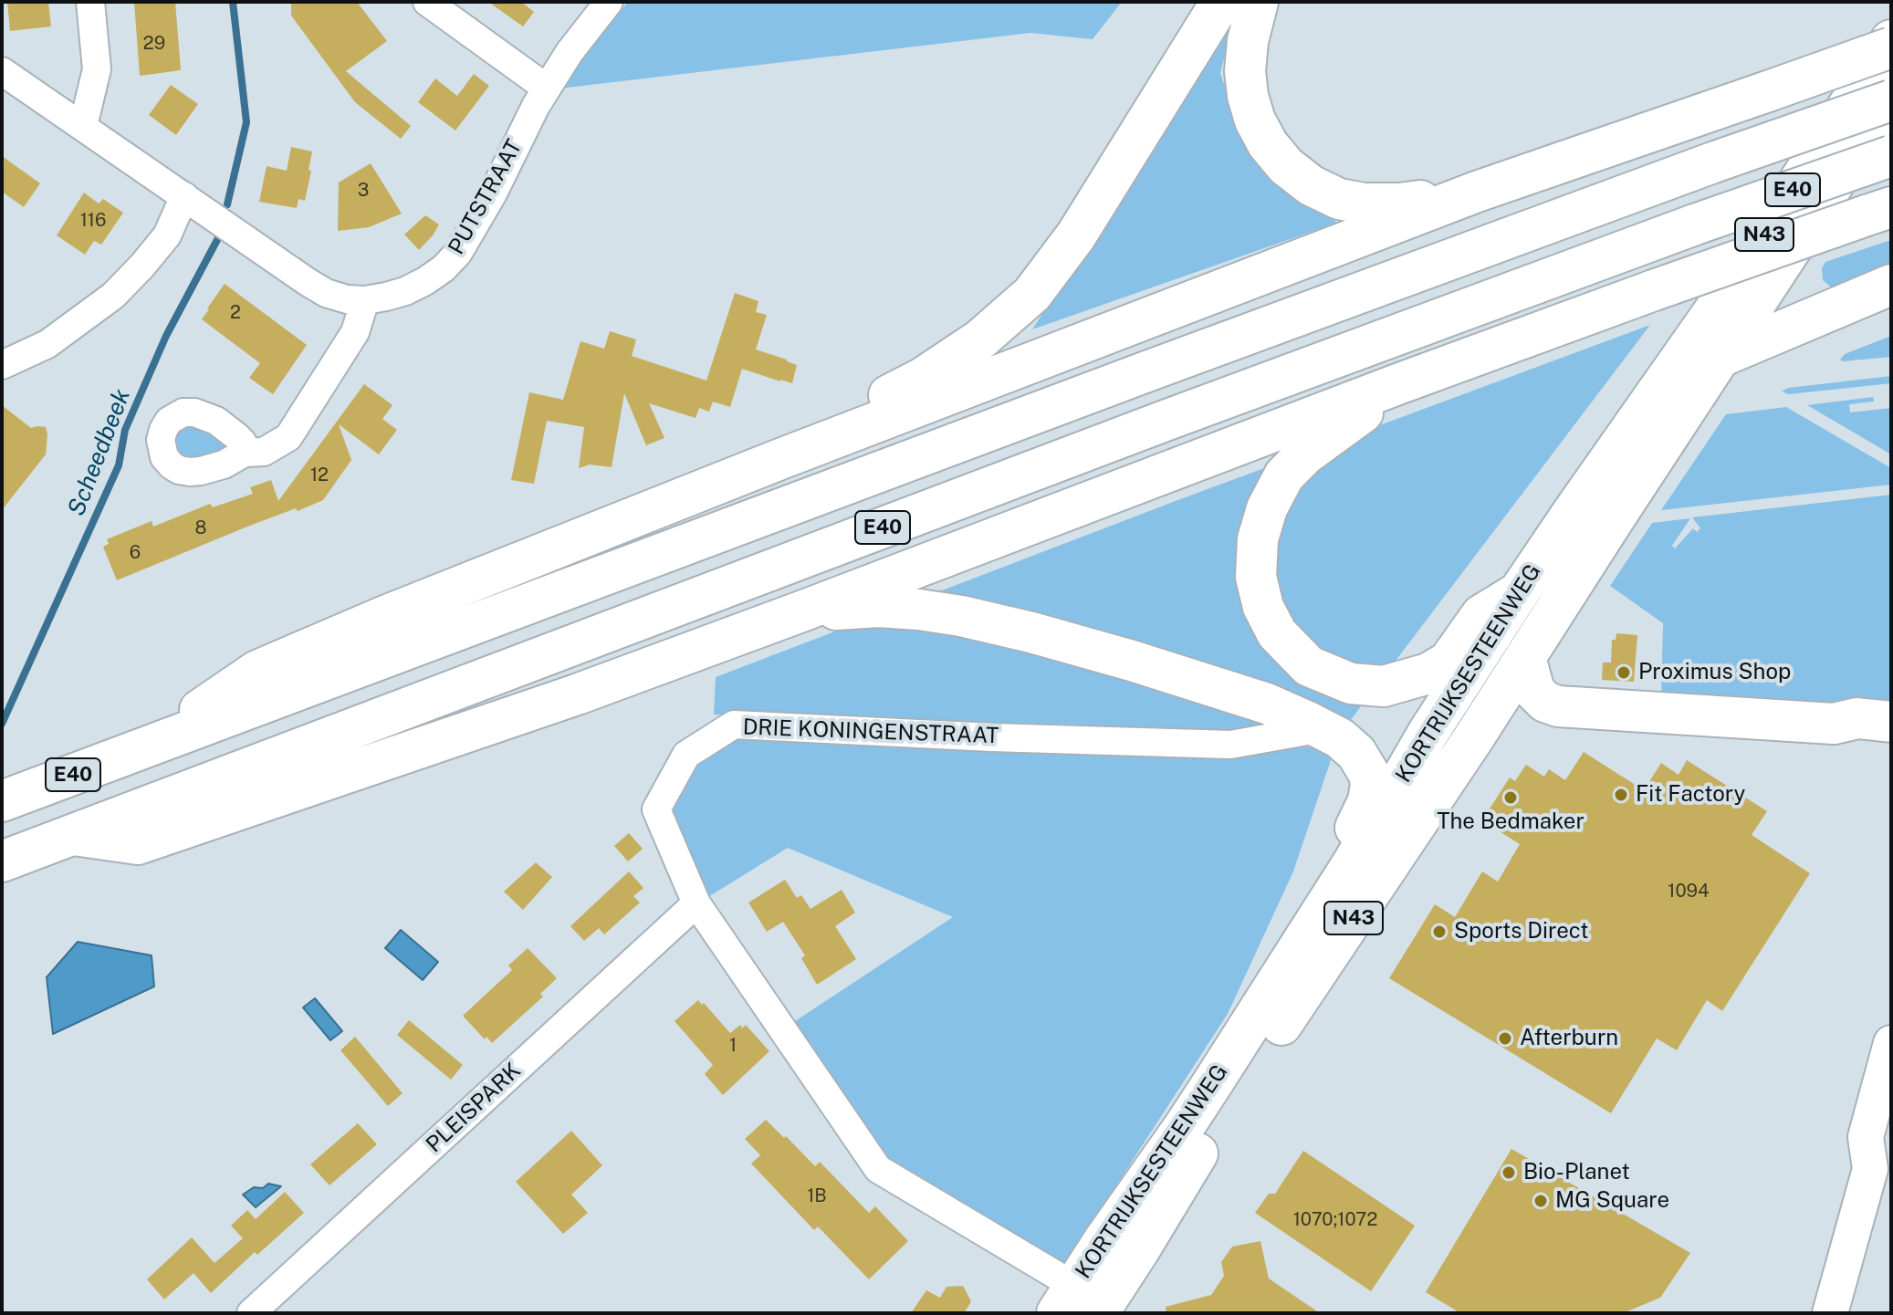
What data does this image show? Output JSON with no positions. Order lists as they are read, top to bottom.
{
  "streets": {
    "main road": ["E40", "N43", "KORTRIJKSESTEENWEG"],
    "street": ["PUTSTRAAT", "DRIE KONINGENSTRAAT", "PLEISPARK"]
  },
  "crossings": [
    ["E40", "KORTRIJKSESTEENWEG"],
    ["KORTRIJKSESTEENWEG", "DRIE KONINGENSTRAAT"],
    ["DRIE KONINGENSTRAAT", "PLEISPARK"]
  ],
  "water": ["Scheedbeek"],
  "places": [
    "Proximus Shop",
    "Fit Factory",
    "The Bedmaker",
    "Sports Direct",
    "Afterburn",
    "Bio-Planet",
    "MG Square"
  ],
  "house_numbers": [
    "29",
    "3",
    "116",
    "2",
    "12",
    "8",
    "6",
    "1094",
    "1",
    "1B",
    "1070;1072"
  ]
}
